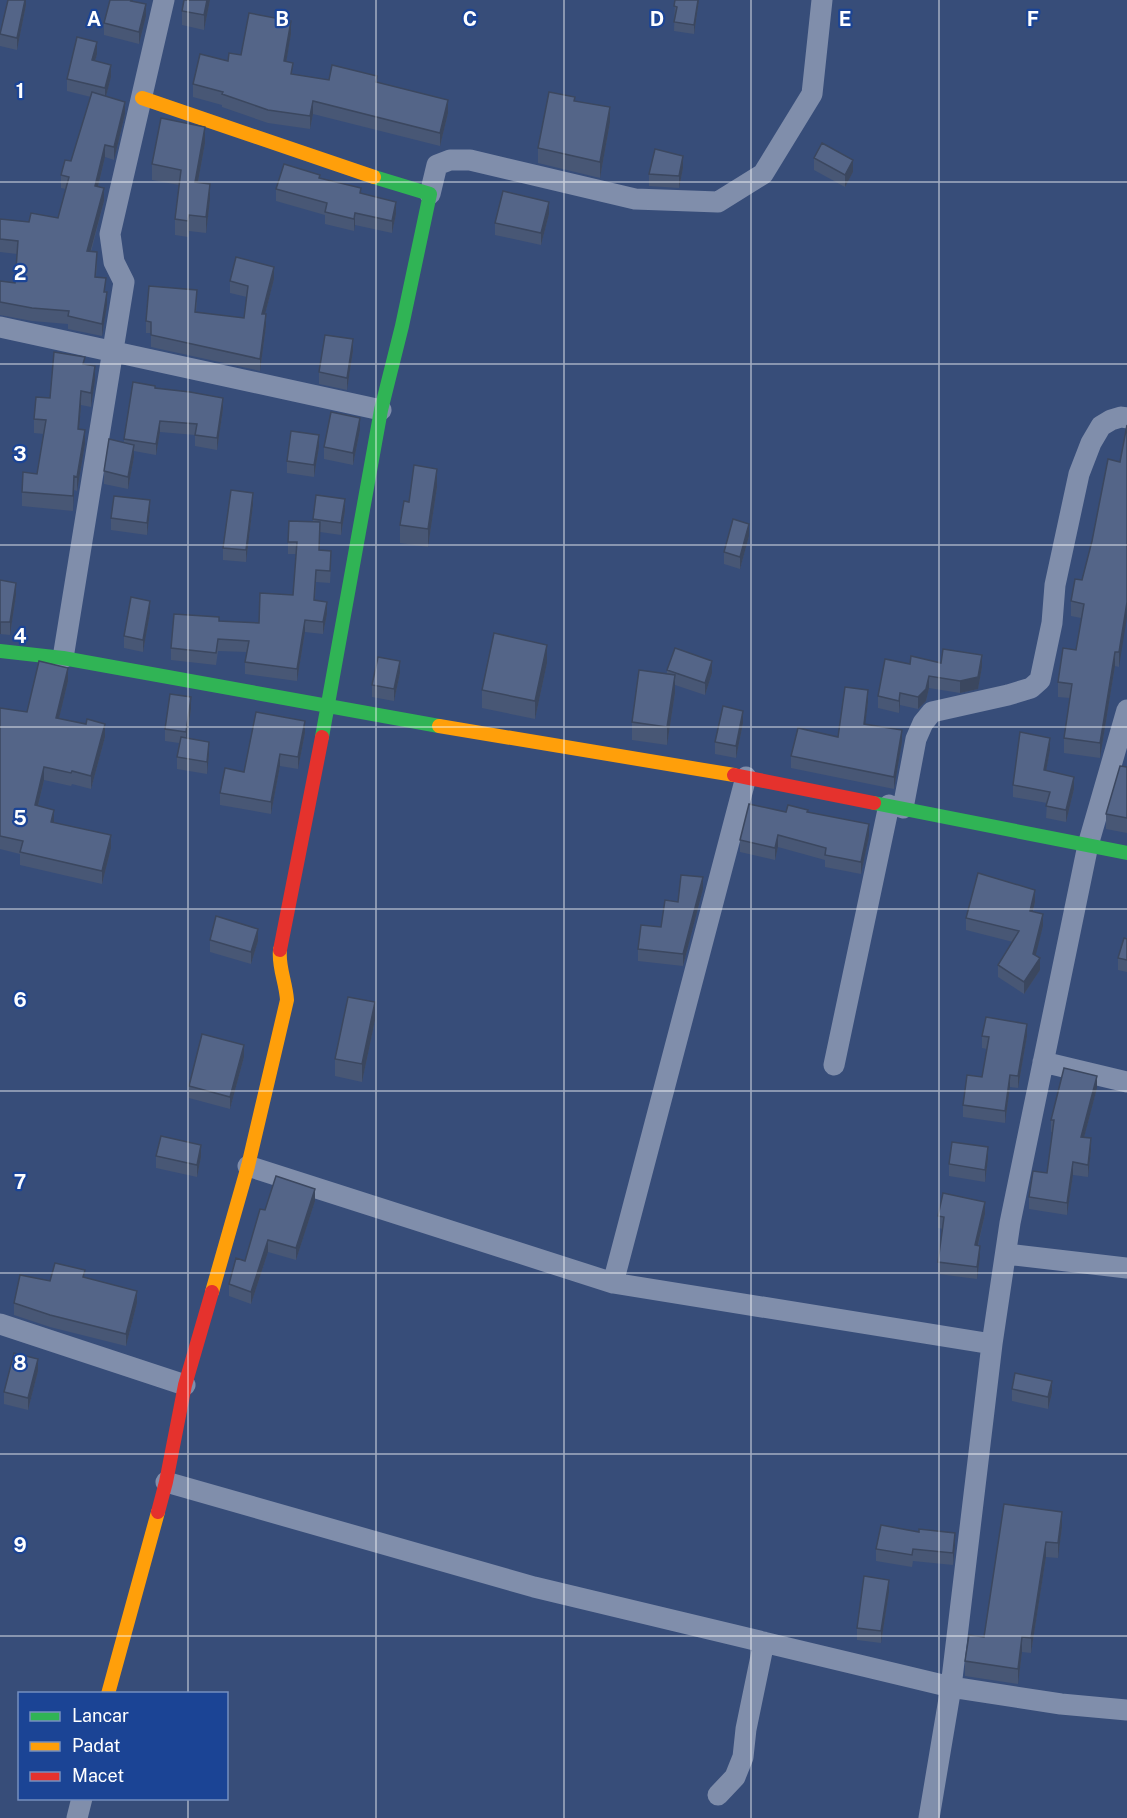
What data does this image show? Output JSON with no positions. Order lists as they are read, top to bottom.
{
  "legend": ["Lancar", "Padat", "Macet"],
  "grid": {
    "columns": [
      "A",
      "B",
      "C",
      "D",
      "E",
      "F"
    ],
    "rows": [
      "1",
      "2",
      "3",
      "4",
      "5",
      "6",
      "7",
      "8",
      "9"
    ]
  }
}
